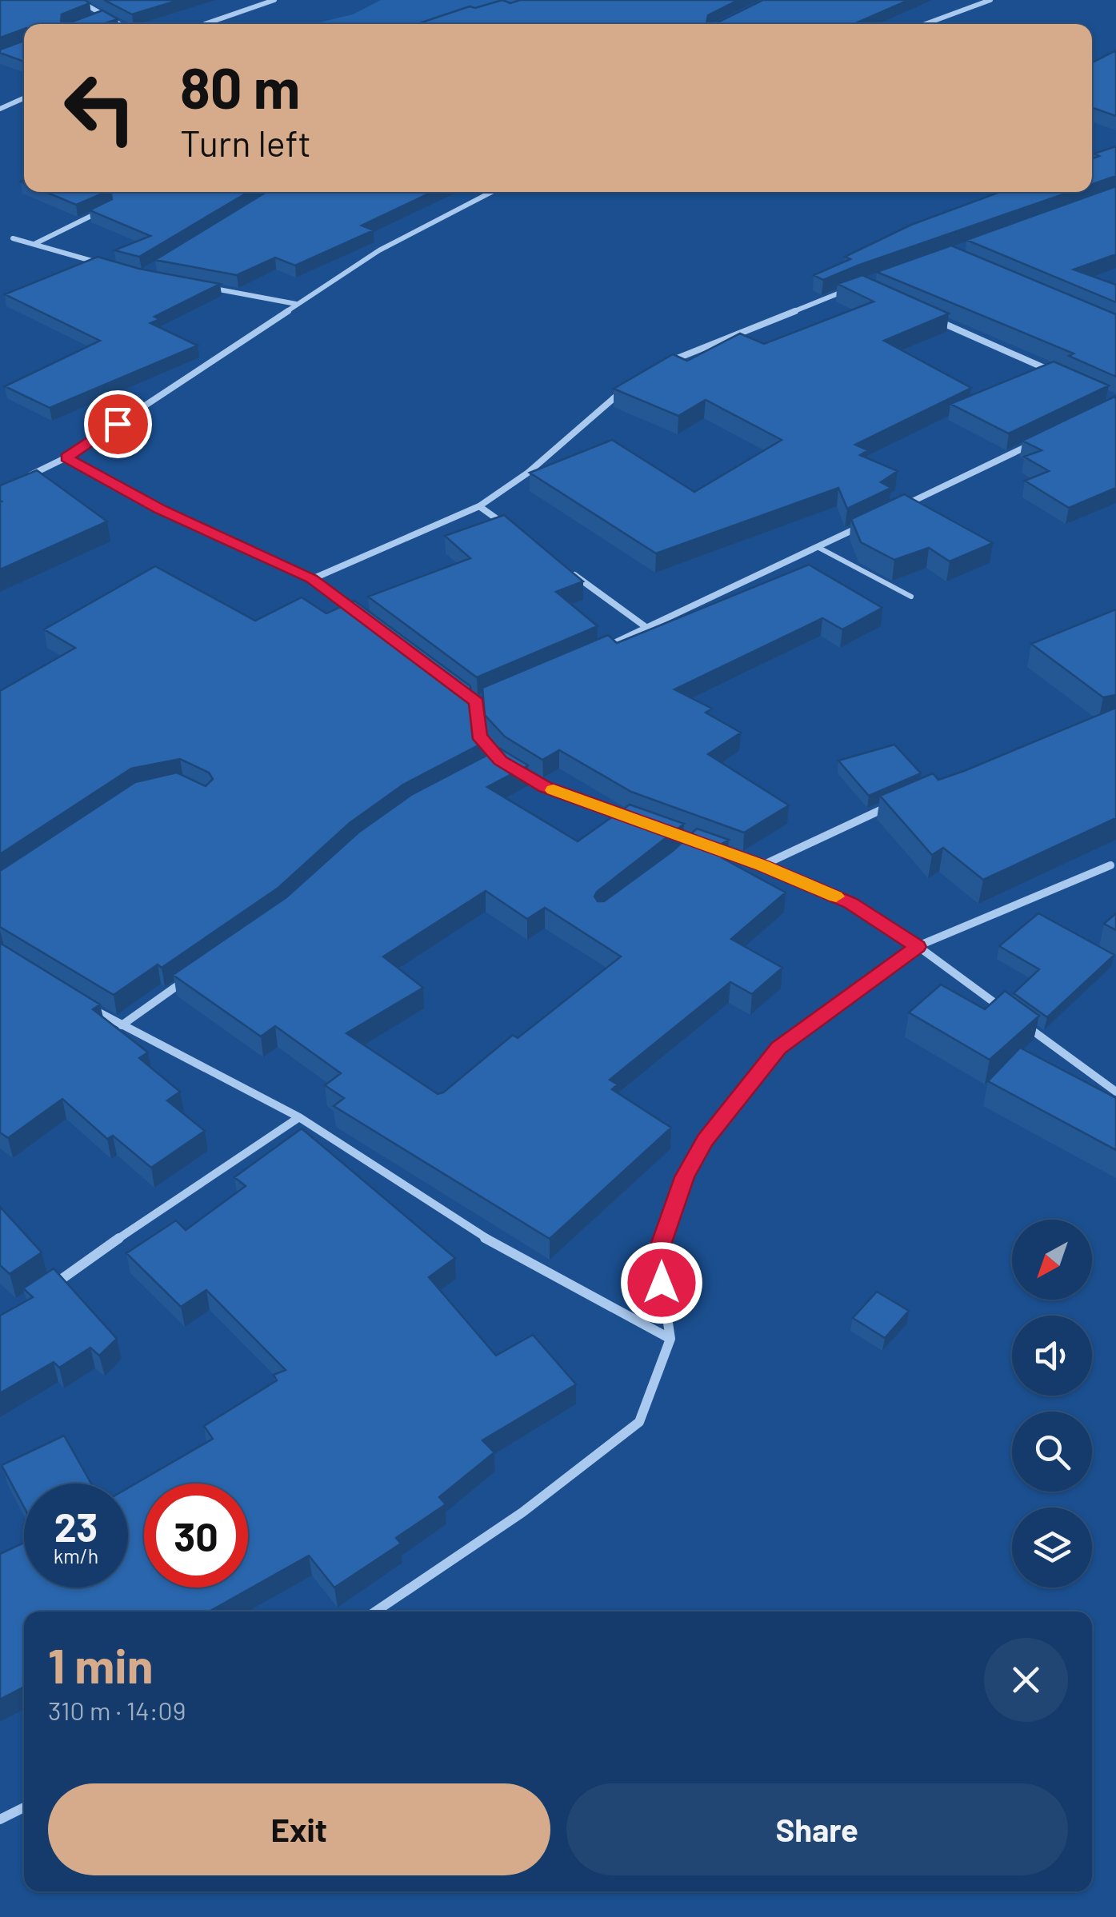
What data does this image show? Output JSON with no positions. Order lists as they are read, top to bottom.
{
  "north": "bottom left",
  "page": {
    "turn": ["80 m", "Turn left"],
    "speed": "23 km/h",
    "limit": "30",
    "heading": ["1 min", "310 m · 14:09"],
    "buttons": ["Exit", "Share"]
  }
}
